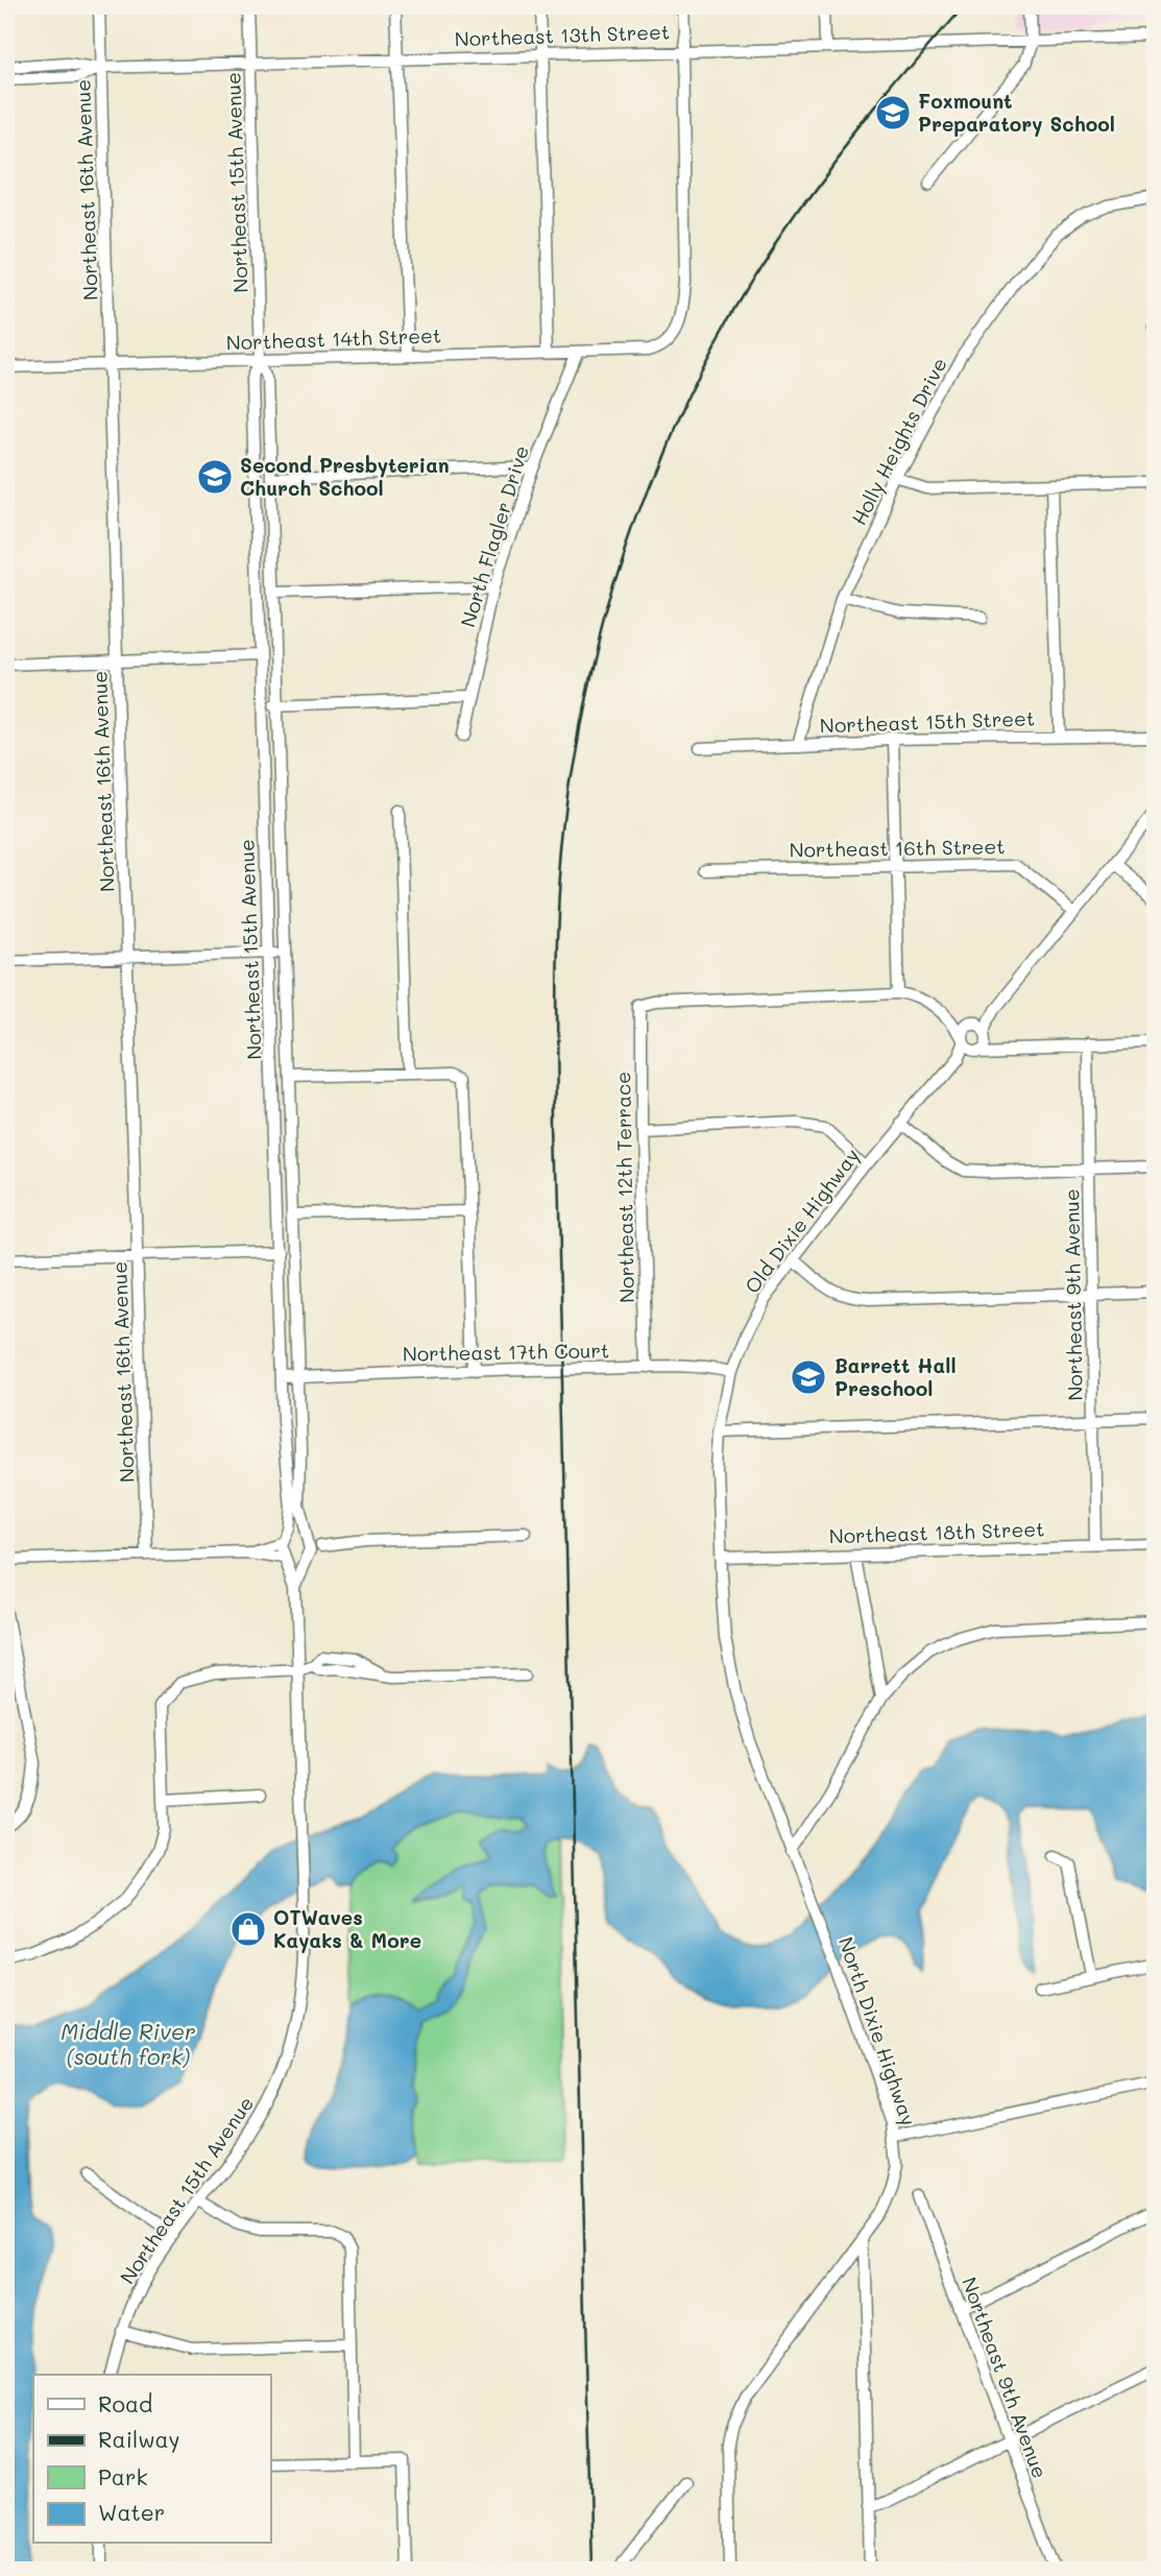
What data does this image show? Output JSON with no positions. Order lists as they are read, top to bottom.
{
  "streets": {
    "street": [
      "Northeast 13th Street",
      "Northeast 15th Avenue",
      "Northeast 16th Avenue",
      "Northeast 14th Street",
      "Holly Heights Drive",
      "North Flagler Drive",
      "Northeast 15th Street",
      "Northeast 16th Street",
      "Northeast 12th Terrace",
      "Old Dixie Highway",
      "Northeast 9th Avenue",
      "Northeast 17th Court",
      "Northeast 18th Street",
      "North Dixie Highway"
    ]
  },
  "crossings": [
    ["Northeast 13th Street", "Northeast 15th Avenue"],
    ["Northeast 13th Street", "Northeast 16th Avenue"],
    ["Northeast 13th Street", "Northeast 14th Street"],
    ["Northeast 15th Avenue", "Northeast 14th Street"],
    ["Northeast 15th Avenue", "Northeast 17th Court"],
    ["Northeast 16th Avenue", "Northeast 14th Street"],
    ["Northeast 14th Street", "North Flagler Drive"],
    ["Holly Heights Drive", "Northeast 15th Street"],
    ["Northeast 12th Terrace", "Northeast 17th Court"],
    ["Old Dixie Highway", "Northeast 17th Court"],
    ["Old Dixie Highway", "Northeast 18th Street"],
    ["Old Dixie Highway", "North Dixie Highway"],
    ["Northeast 9th Avenue", "Northeast 18th Street"],
    ["Northeast 18th Street", "North Dixie Highway"]
  ],
  "water": ["Middle River (south fork)"],
  "places": {
    "school or university": ["Foxmount Preparatory School", "Second Presbyterian Church School", "Barrett Hall Preschool"],
    "shop": ["OTWaves Kayaks & More"]
  },
  "legend": [
    "Road",
    "Railway",
    "Park",
    "Water"
  ]
}
